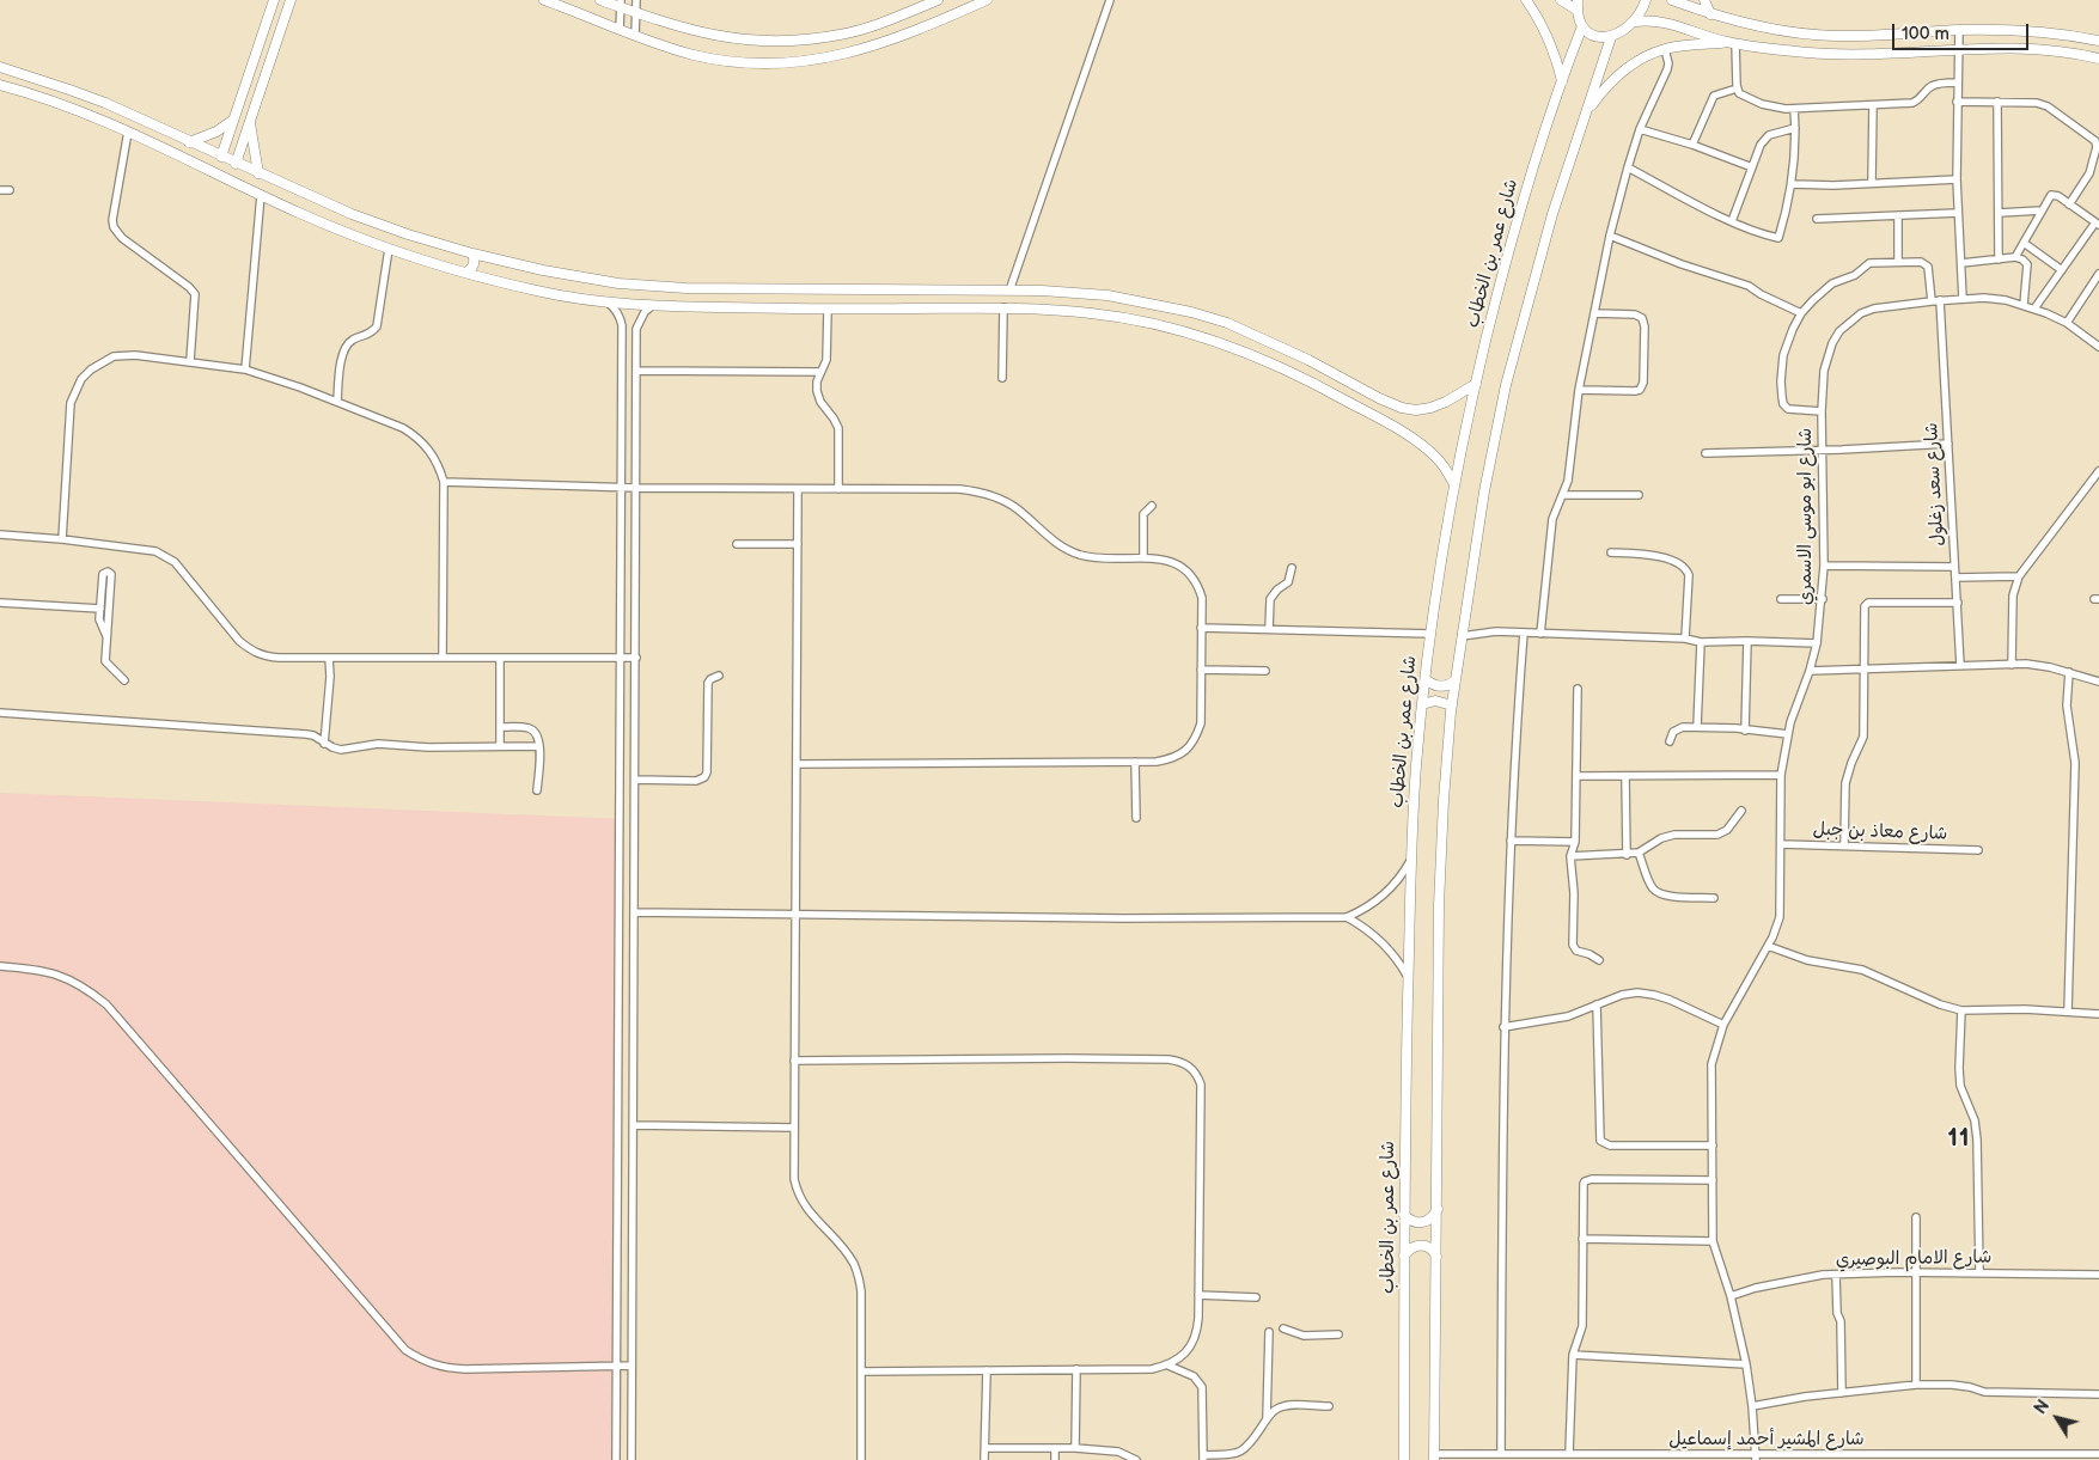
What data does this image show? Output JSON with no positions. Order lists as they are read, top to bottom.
{
  "streets": {
    "street": [
      "شارع عمر بن الخطاب",
      "شارع سعد زغلول",
      "شارع ابو موسى الاسمري",
      "شارع معاذ بن جبل",
      "شارع الامام البوصيري",
      "شارع المشير أحمد إسماعيل"
    ]
  },
  "crossings": [
    ["شارع سعد زغلول", "شارع ابو موسى الاسمري"],
    ["شارع ابو موسى الاسمري", "شارع معاذ بن جبل"],
    ["شارع ابو موسى الاسمري", "شارع الامام البوصيري"],
    ["شارع ابو موسى الاسمري", "شارع المشير أحمد إسماعيل"]
  ],
  "districts": ["11"],
  "scale_bar": "100 m",
  "north": "top left"
}
